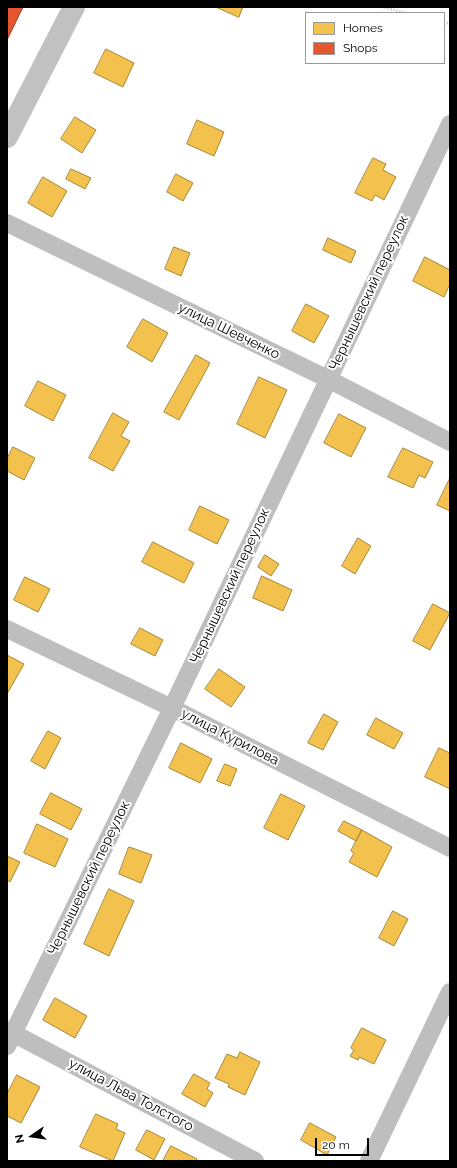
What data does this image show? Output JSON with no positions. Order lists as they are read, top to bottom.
{
  "streets": {
    "street": [
      "Чернышевский переулок",
      "улица Шевченко",
      "улица Курилова",
      "улица Льва Толстого"
    ]
  },
  "crossings": [
    ["Чернышевский переулок", "улица Шевченко"],
    ["Чернышевский переулок", "улица Курилова"],
    ["Чернышевский переулок", "улица Льва Толстого"]
  ],
  "legend": ["Homes", "Shops"],
  "scale_bar": "20 m",
  "north": "left"
}
